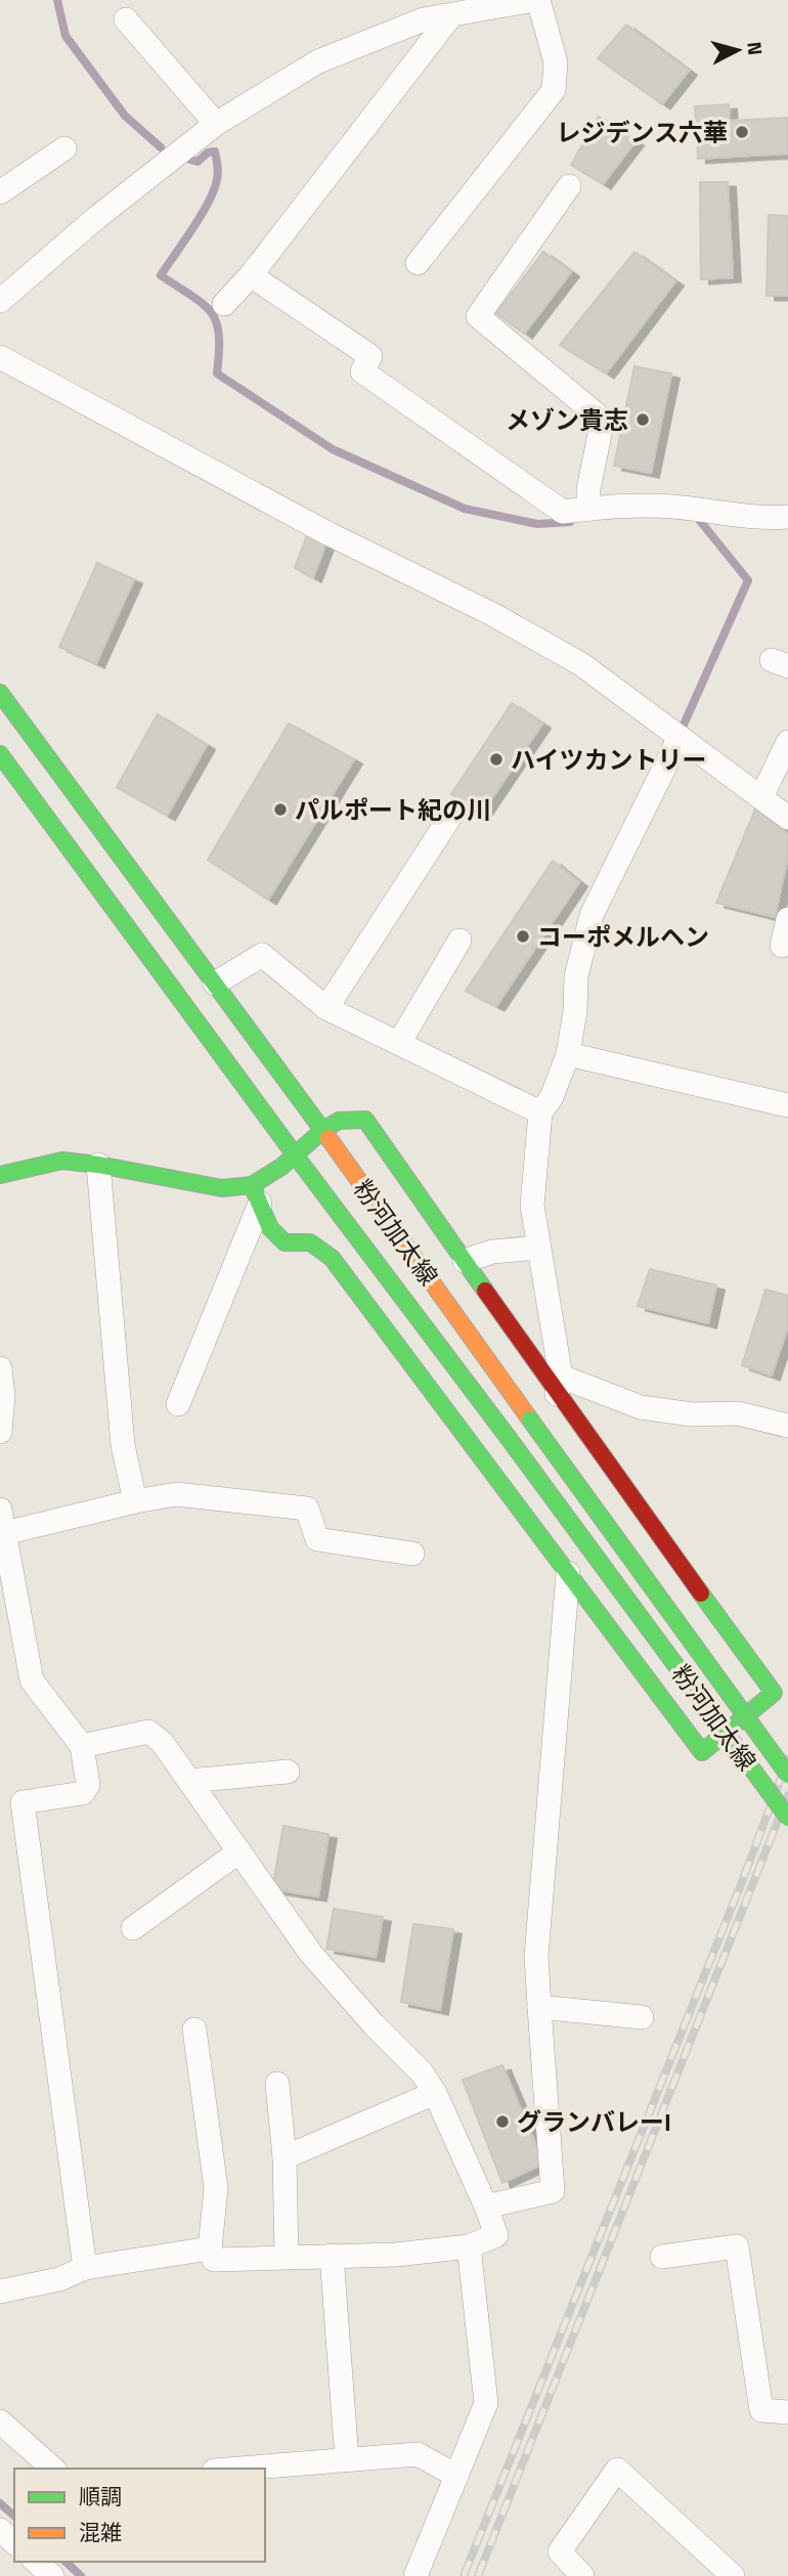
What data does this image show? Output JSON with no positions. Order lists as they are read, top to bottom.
{
  "streets": {
    "main road": ["粉河加太線"]
  },
  "places": [
    "レジデンス六華",
    "メゾン貴志",
    "ハイツカントリー",
    "パルポート紀の川",
    "コーポメルヘン",
    "グランバレーI"
  ],
  "legend": ["順調", "混雑"],
  "north": "right"
}
